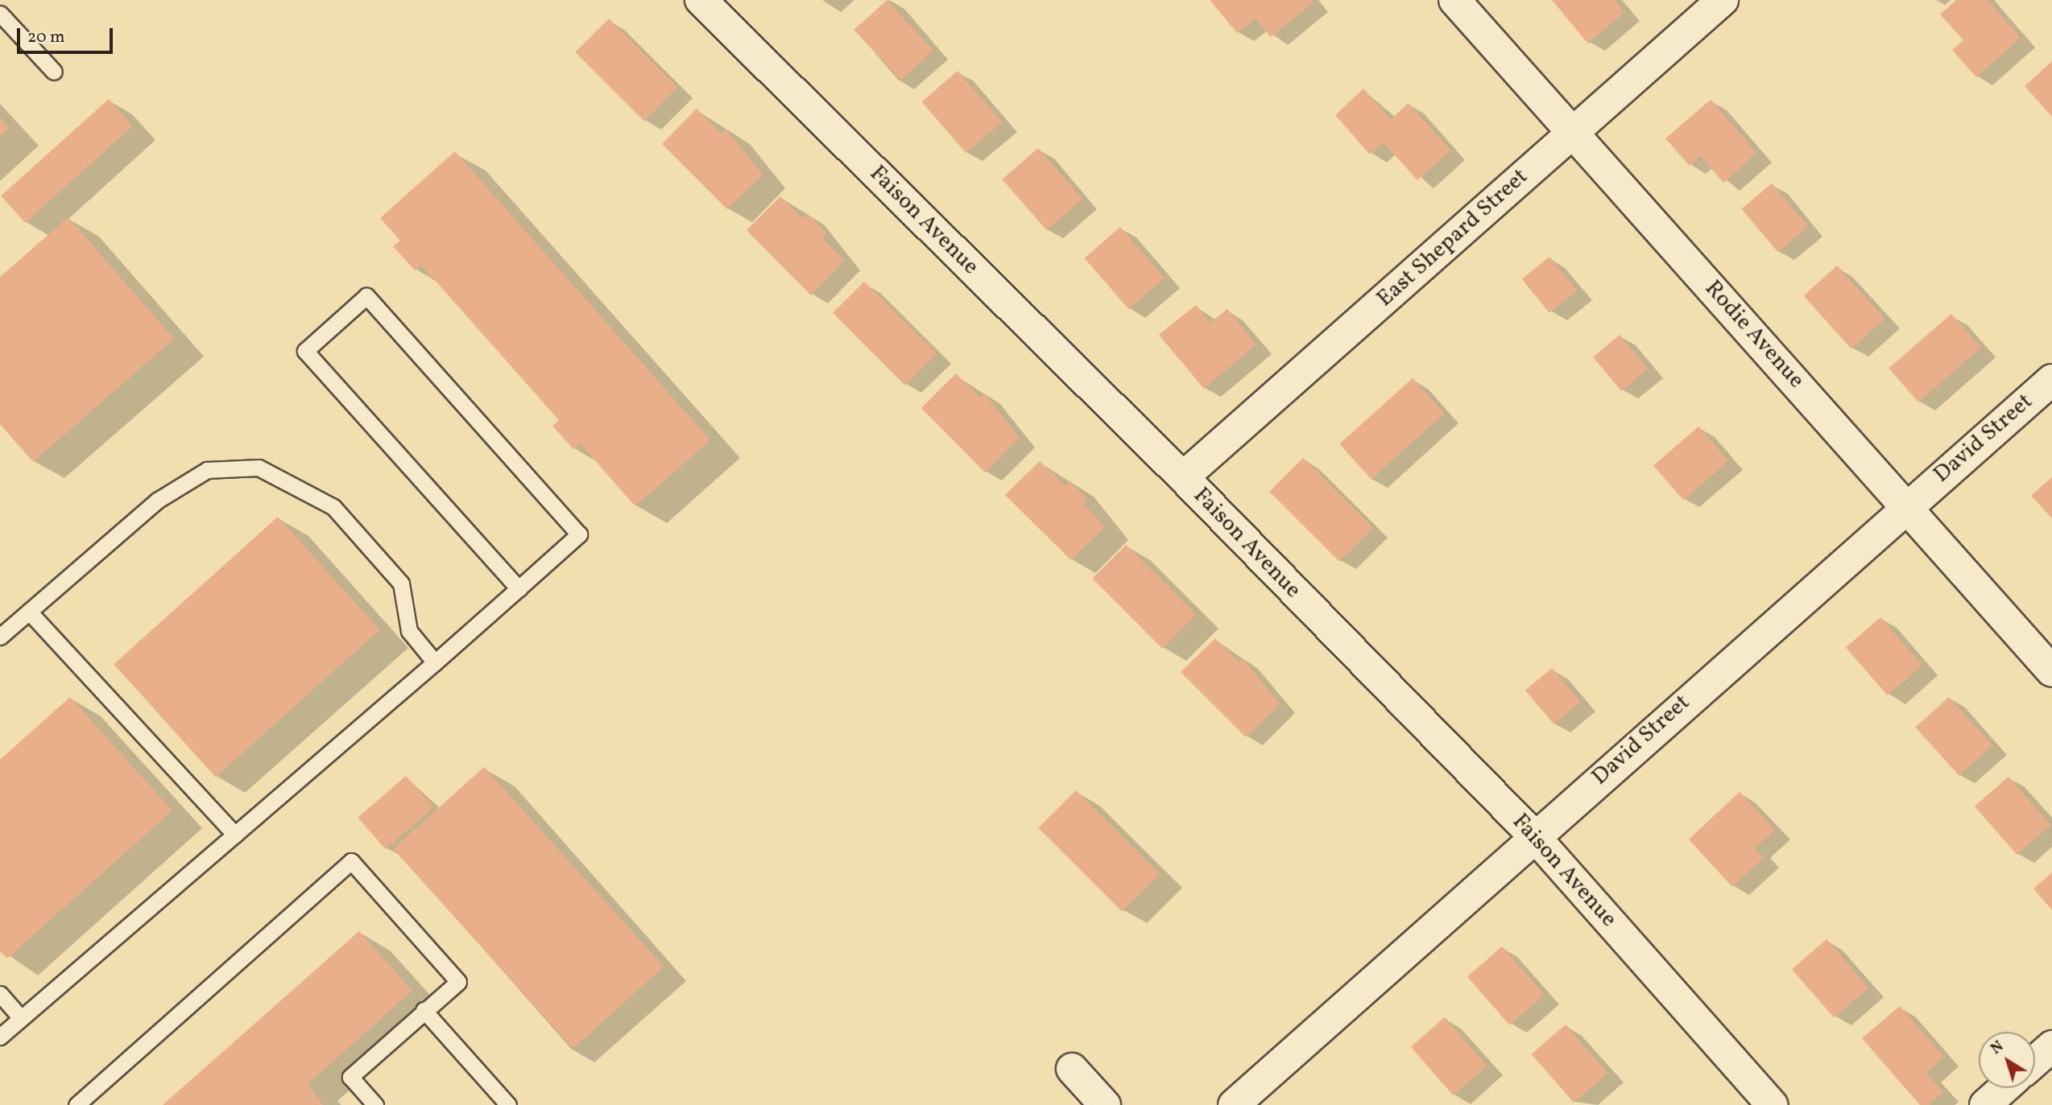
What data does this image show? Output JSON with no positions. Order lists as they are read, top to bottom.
{
  "streets": {
    "street": [
      "Faison Avenue",
      "East Shepard Street",
      "Rodie Avenue",
      "David Street"
    ]
  },
  "crossings": [
    ["Faison Avenue", "East Shepard Street"],
    ["Faison Avenue", "David Street"],
    ["East Shepard Street", "Rodie Avenue"],
    ["Rodie Avenue", "David Street"]
  ],
  "scale_bar": "20 m",
  "north": "top left"
}
